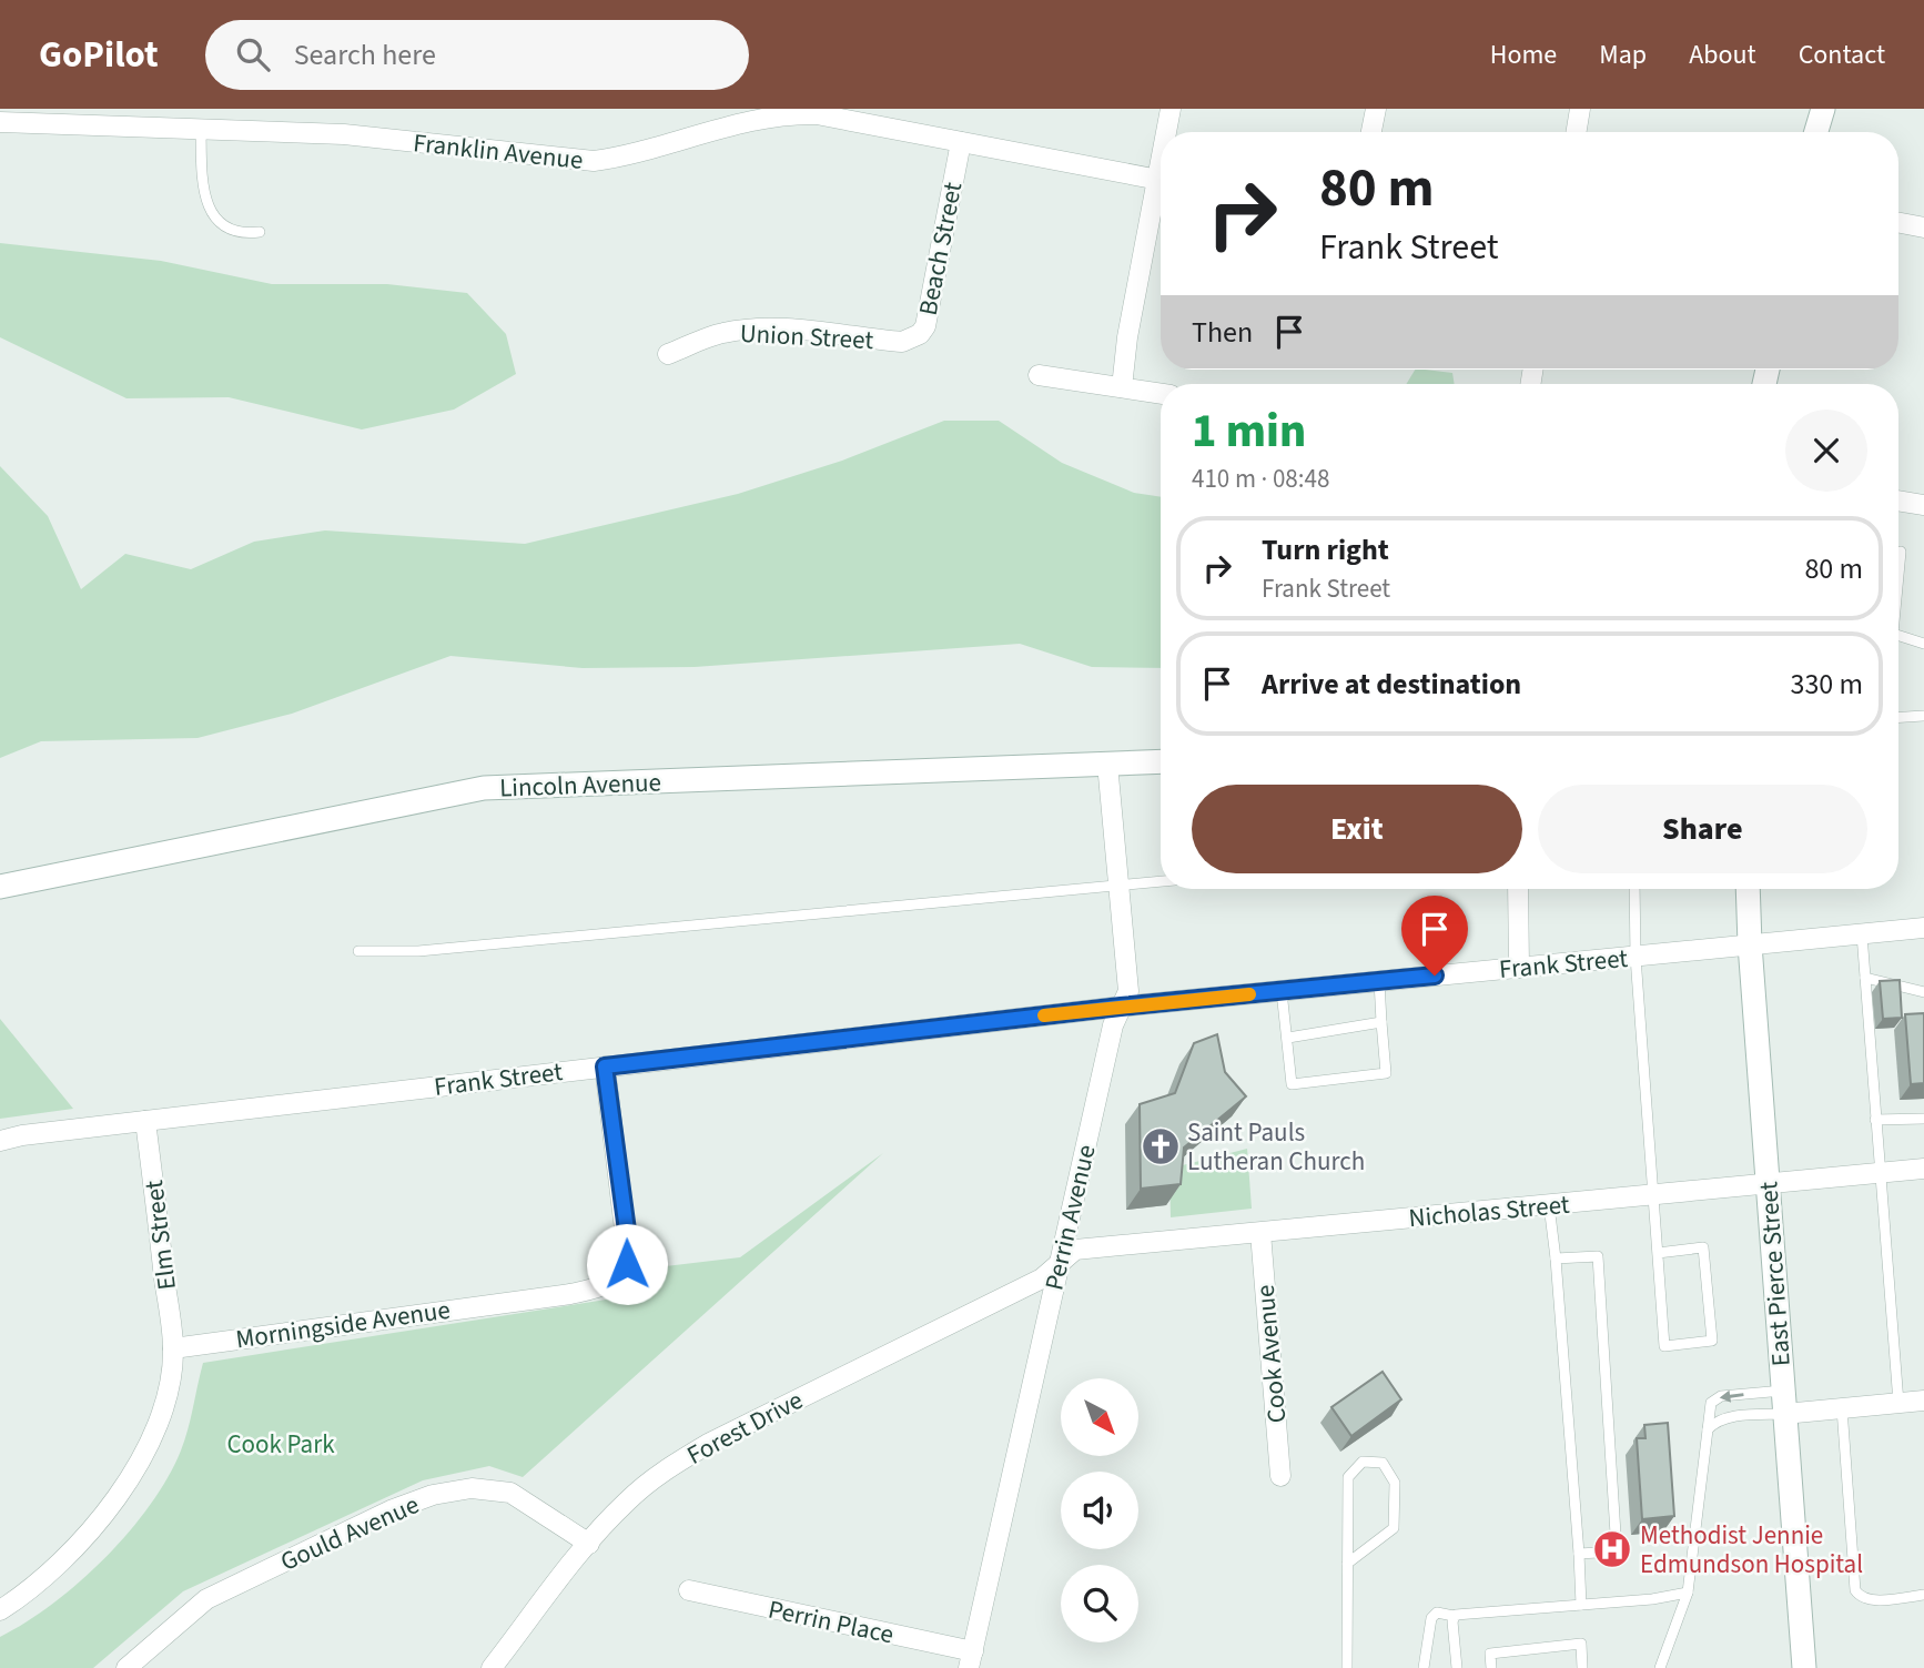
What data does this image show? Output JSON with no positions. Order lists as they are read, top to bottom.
{
  "streets": {
    "street": [
      "Franklin Avenue",
      "Beach Street",
      "Union Street",
      "Lincoln Avenue",
      "Frank Street",
      "Nicholas Street",
      "Perrin Avenue",
      "Elm Street",
      "East Pierce Street",
      "Morningside Avenue",
      "Cook Avenue",
      "Forest Drive",
      "Gould Avenue",
      "Perrin Place"
    ]
  },
  "crossings": [
    ["Franklin Avenue", "Beach Street"],
    ["Beach Street", "Union Street"],
    ["Lincoln Avenue", "Perrin Avenue"],
    ["Frank Street", "Perrin Avenue"],
    ["Frank Street", "Elm Street"],
    ["Frank Street", "East Pierce Street"],
    ["Frank Street", "Morningside Avenue"],
    ["Nicholas Street", "Perrin Avenue"],
    ["Nicholas Street", "East Pierce Street"],
    ["Nicholas Street", "Cook Avenue"],
    ["Nicholas Street", "Forest Drive"],
    ["Perrin Avenue", "Forest Drive"],
    ["Perrin Avenue", "Perrin Place"],
    ["Elm Street", "Morningside Avenue"],
    ["Forest Drive", "Gould Avenue"]
  ],
  "parks": ["Cook Park"],
  "places": {
    "church": ["Saint Pauls Lutheran Church"],
    "hospital": ["Methodist Jennie Edmundson Hospital"]
  },
  "north": "bottom right",
  "page": {
    "header": "GoPilot",
    "search": "Search here",
    "nav": [
      "Home",
      "Map",
      "About",
      "Contact"
    ],
    "turn": ["80 m", "Frank Street"],
    "then": "Then",
    "heading": ["1 min", "410 m · 08:48"],
    "list": [
      {
        "name": "Turn right",
        "note": "Frank Street",
        "value": "80 m"
      },
      {
        "name": "Arrive at destination",
        "value": "330 m"
      }
    ],
    "buttons": ["Exit", "Share"]
  }
}
